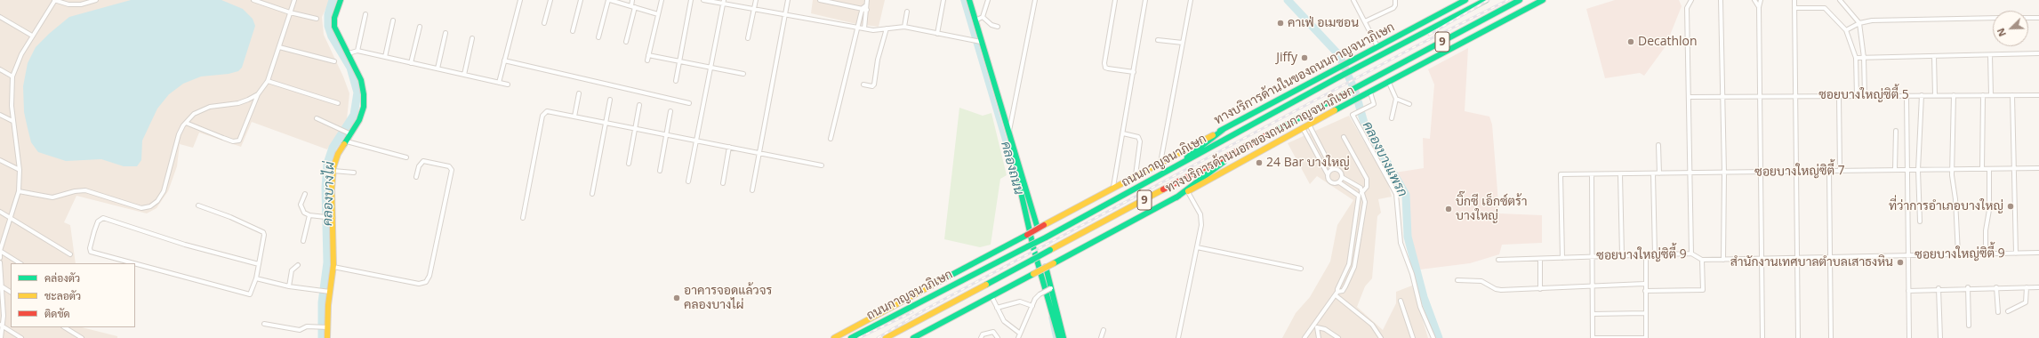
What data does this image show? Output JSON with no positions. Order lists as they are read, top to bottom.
{
  "streets": {
    "main road": [
      "9",
      "ทางบริการด้านในของถนนกาญจนาภิเษก",
      "ทางบริการด้านนอกของถนนกาญจนาภิเษก",
      "ถนนกาญจนาภิเษก"
    ],
    "street": ["ซอยบางใหญ่ซิตี้ 5", "ซอยบางใหญ่ซิตี้ 7", "ซอยบางใหญ่ซิตี้ 9"]
  },
  "crossings": [
    ["ซอยบางใหญ่ซิตี้ 7", "ซอยบางใหญ่ซิตี้ 9"]
  ],
  "water": ["คลองบางแพรก", "คลองถนน", "คลองบางไผ่"],
  "places": [
    "คาเฟ่ อเมซอน",
    "Decathlon",
    "Jiffy",
    "24 Bar บางใหญ่",
    "ที่ว่าการอำเภอบางใหญ่",
    "บิ๊กซี เอ็กซ์ตร้า บางใหญ่",
    "สำนักงานเทศบาลตำบลเสาธงหิน",
    "อาคารจอดแล้วจร คลองบางไผ่"
  ],
  "legend": ["คล่องตัว", "ชะลอตัว", "ติดขัด"],
  "north": "bottom left"
}
